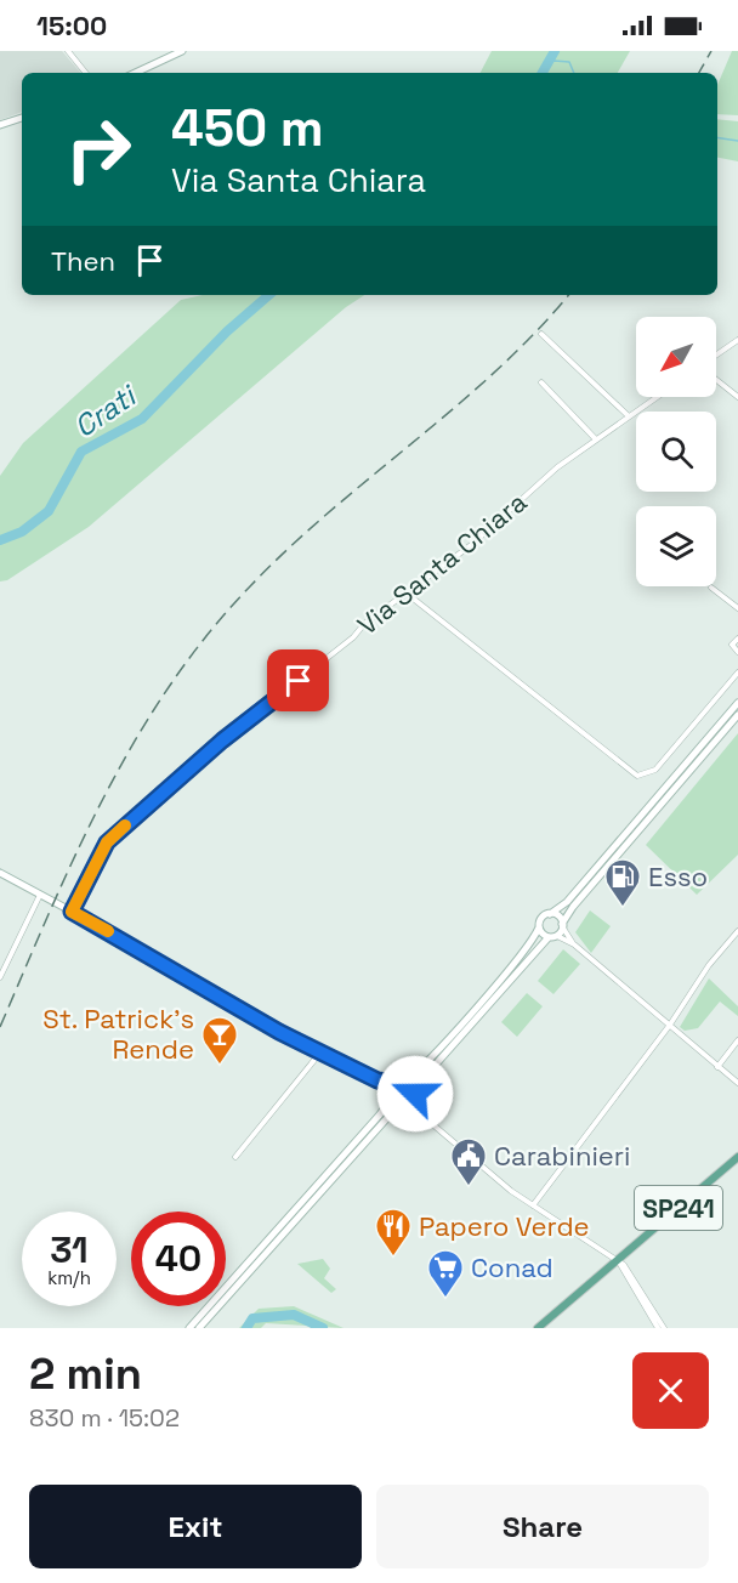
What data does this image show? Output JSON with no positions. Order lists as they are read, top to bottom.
{
  "streets": {
    "main road": ["SP241"],
    "street": ["Via Santa Chiara"]
  },
  "water": ["Crati"],
  "places": {
    "fuel station": ["Esso"],
    "bar": ["St. Patrick's Rende"],
    "public building": ["Carabinieri"],
    "restaurant": ["Papero Verde"],
    "supermarket": ["Conad"]
  },
  "north": "bottom left",
  "page": {
    "status": "15:00",
    "turn": ["450 m", "Via Santa Chiara"],
    "then": "Then",
    "speed": "31 km/h",
    "limit": "40",
    "heading": ["2 min", "830 m · 15:02"],
    "buttons": ["Exit", "Share"]
  }
}
